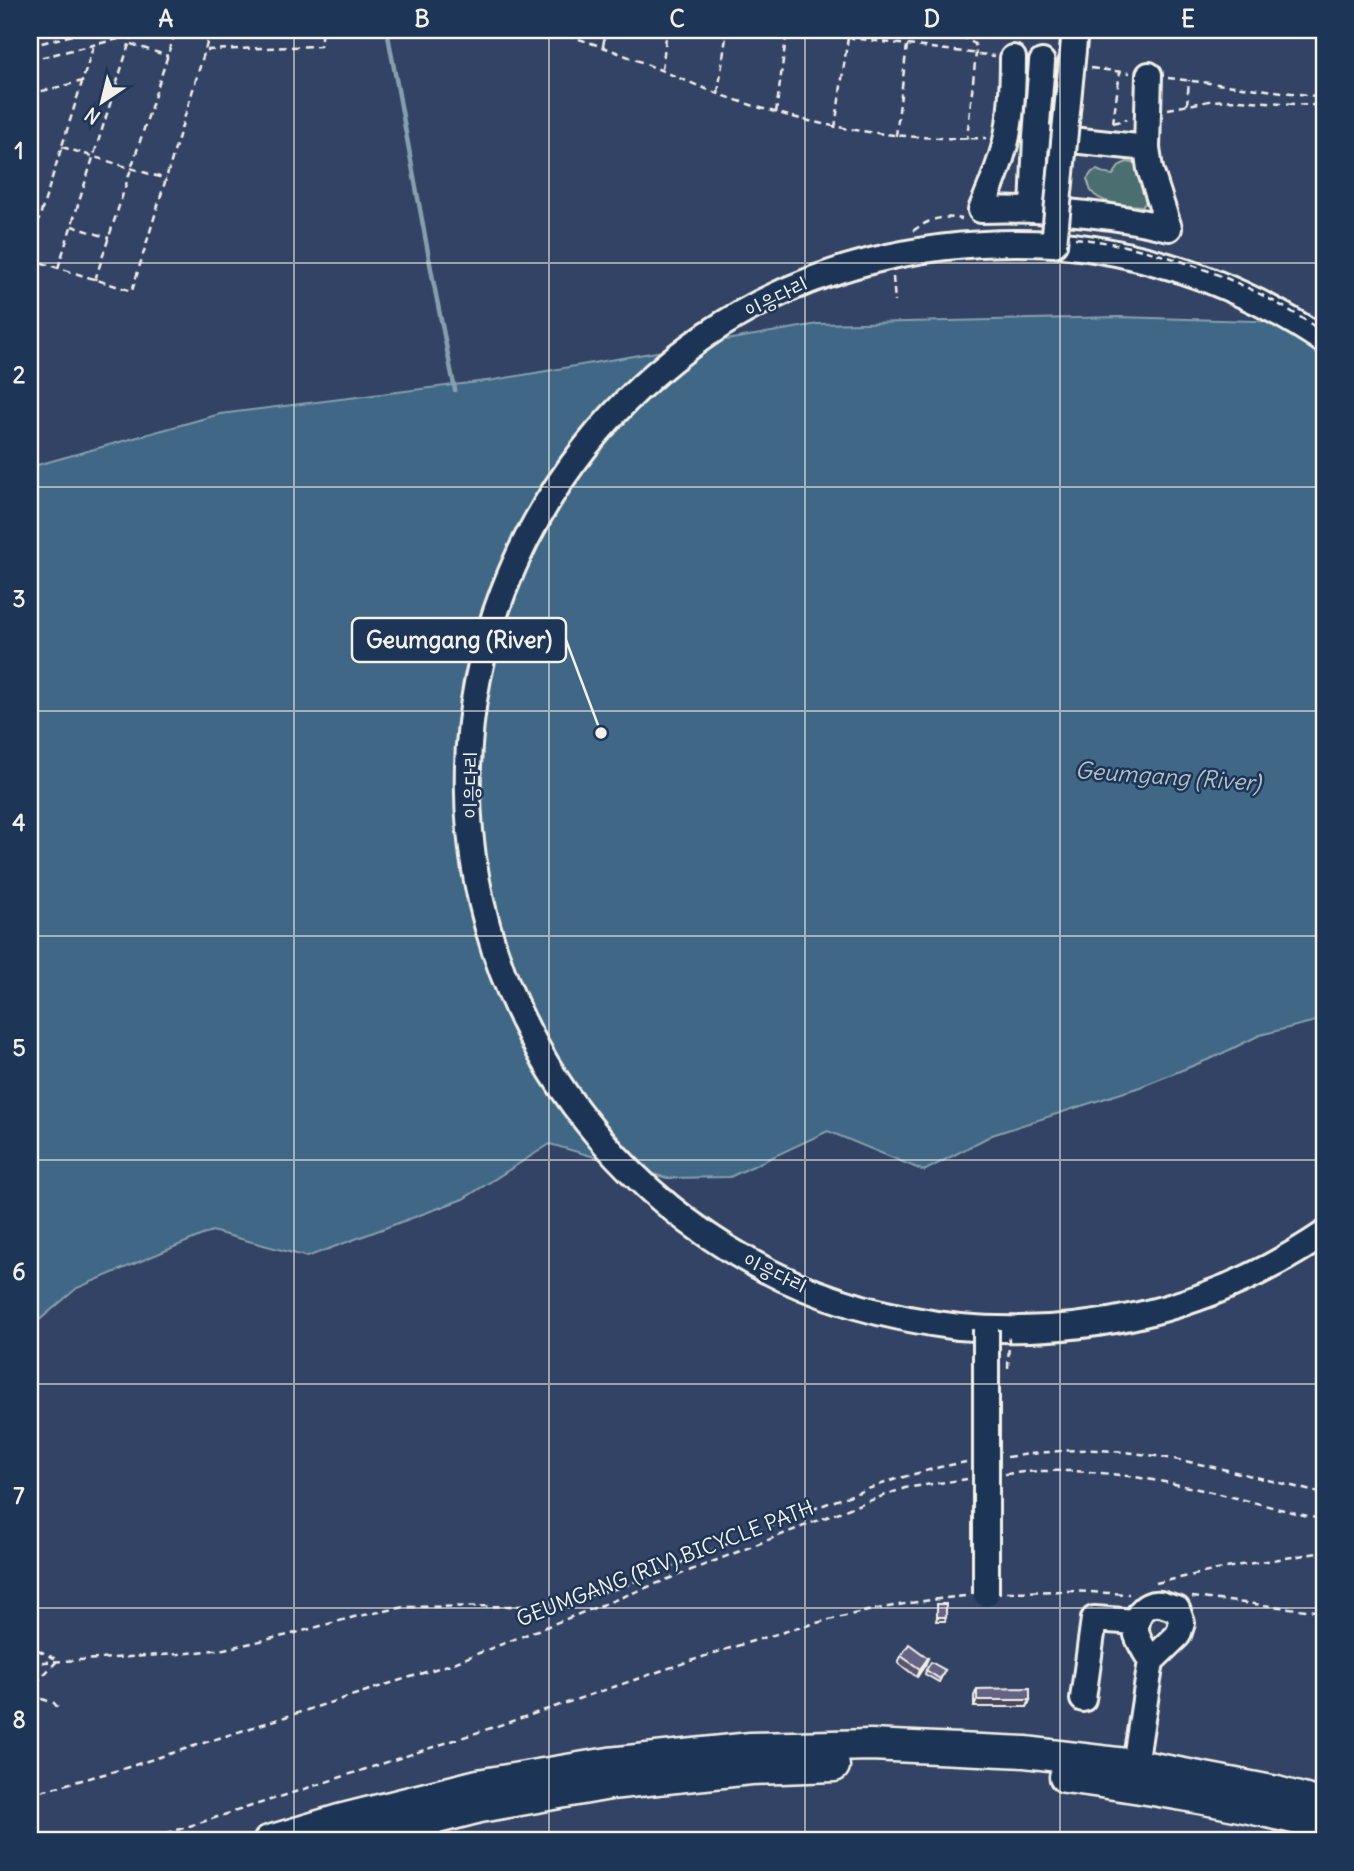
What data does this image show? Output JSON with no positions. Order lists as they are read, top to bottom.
{
  "streets": {
    "street": ["이응다리"],
    "path": ["GEUMGANG (RIV) BICYCLE PATH"]
  },
  "water": ["Geumgang (River)"],
  "places": ["Geumgang (River)"],
  "north": "bottom left",
  "grid": {
    "columns": [
      "A",
      "B",
      "C",
      "D",
      "E"
    ],
    "rows": [
      "1",
      "2",
      "3",
      "4",
      "5",
      "6",
      "7",
      "8"
    ]
  }
}
